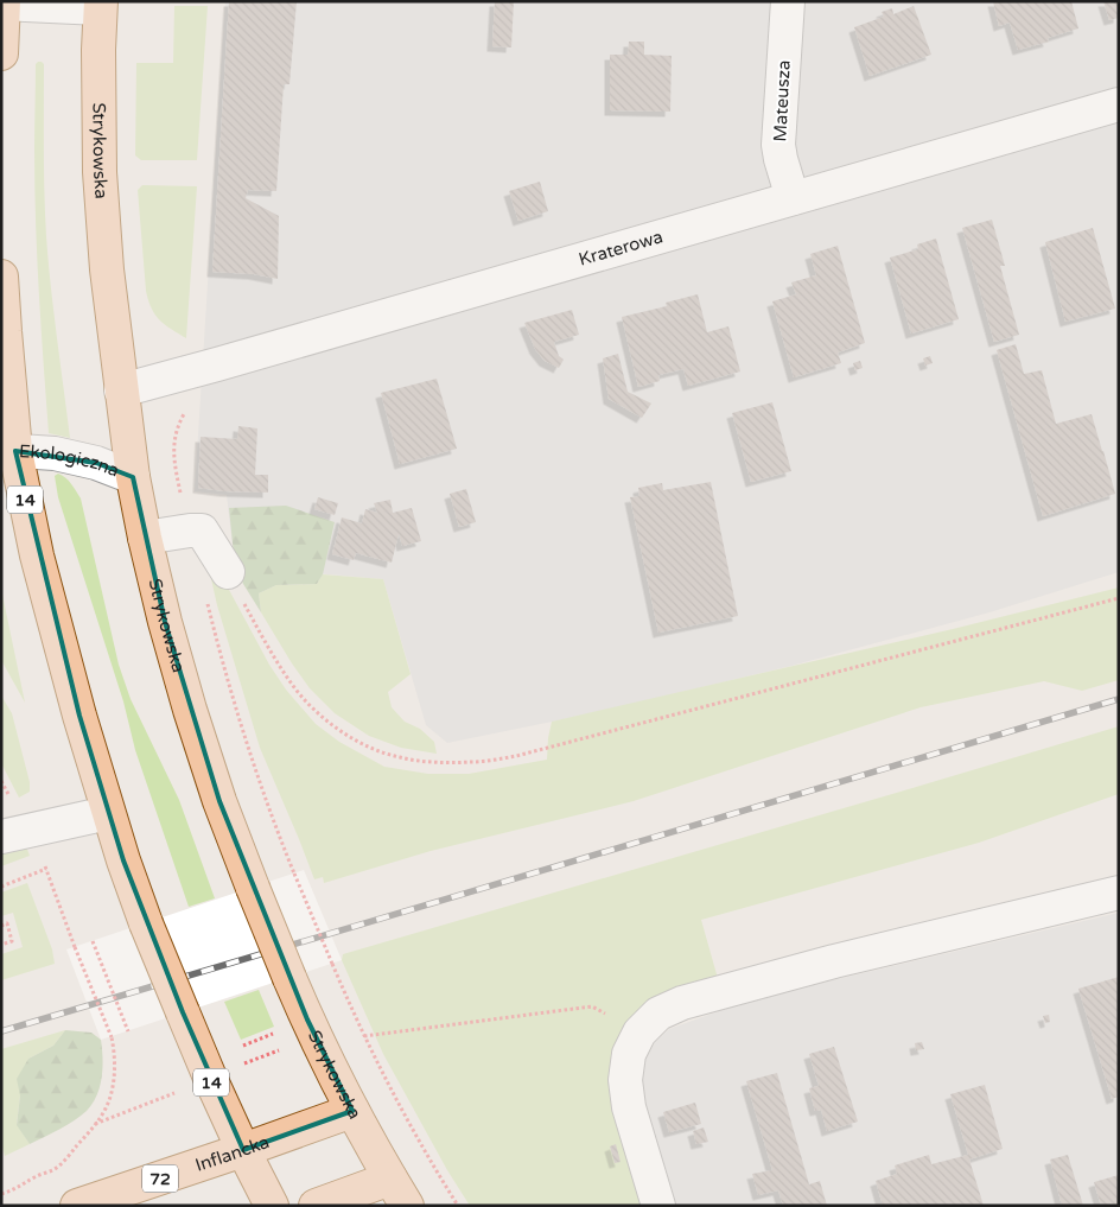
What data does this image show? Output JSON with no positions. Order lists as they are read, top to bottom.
{
  "streets": {
    "main road": [
      "Strykowska",
      "14",
      "Inflancka",
      "72"
    ],
    "street": ["Mateusza", "Kraterowa", "Ekologiczna"]
  },
  "crossings": [
    ["Mateusza", "Kraterowa"],
    ["Strykowska", "Kraterowa"],
    ["Strykowska", "Ekologiczna"],
    ["Strykowska", "Inflancka"],
    ["Ekologiczna", "14"],
    ["14", "Inflancka"]
  ]
}
